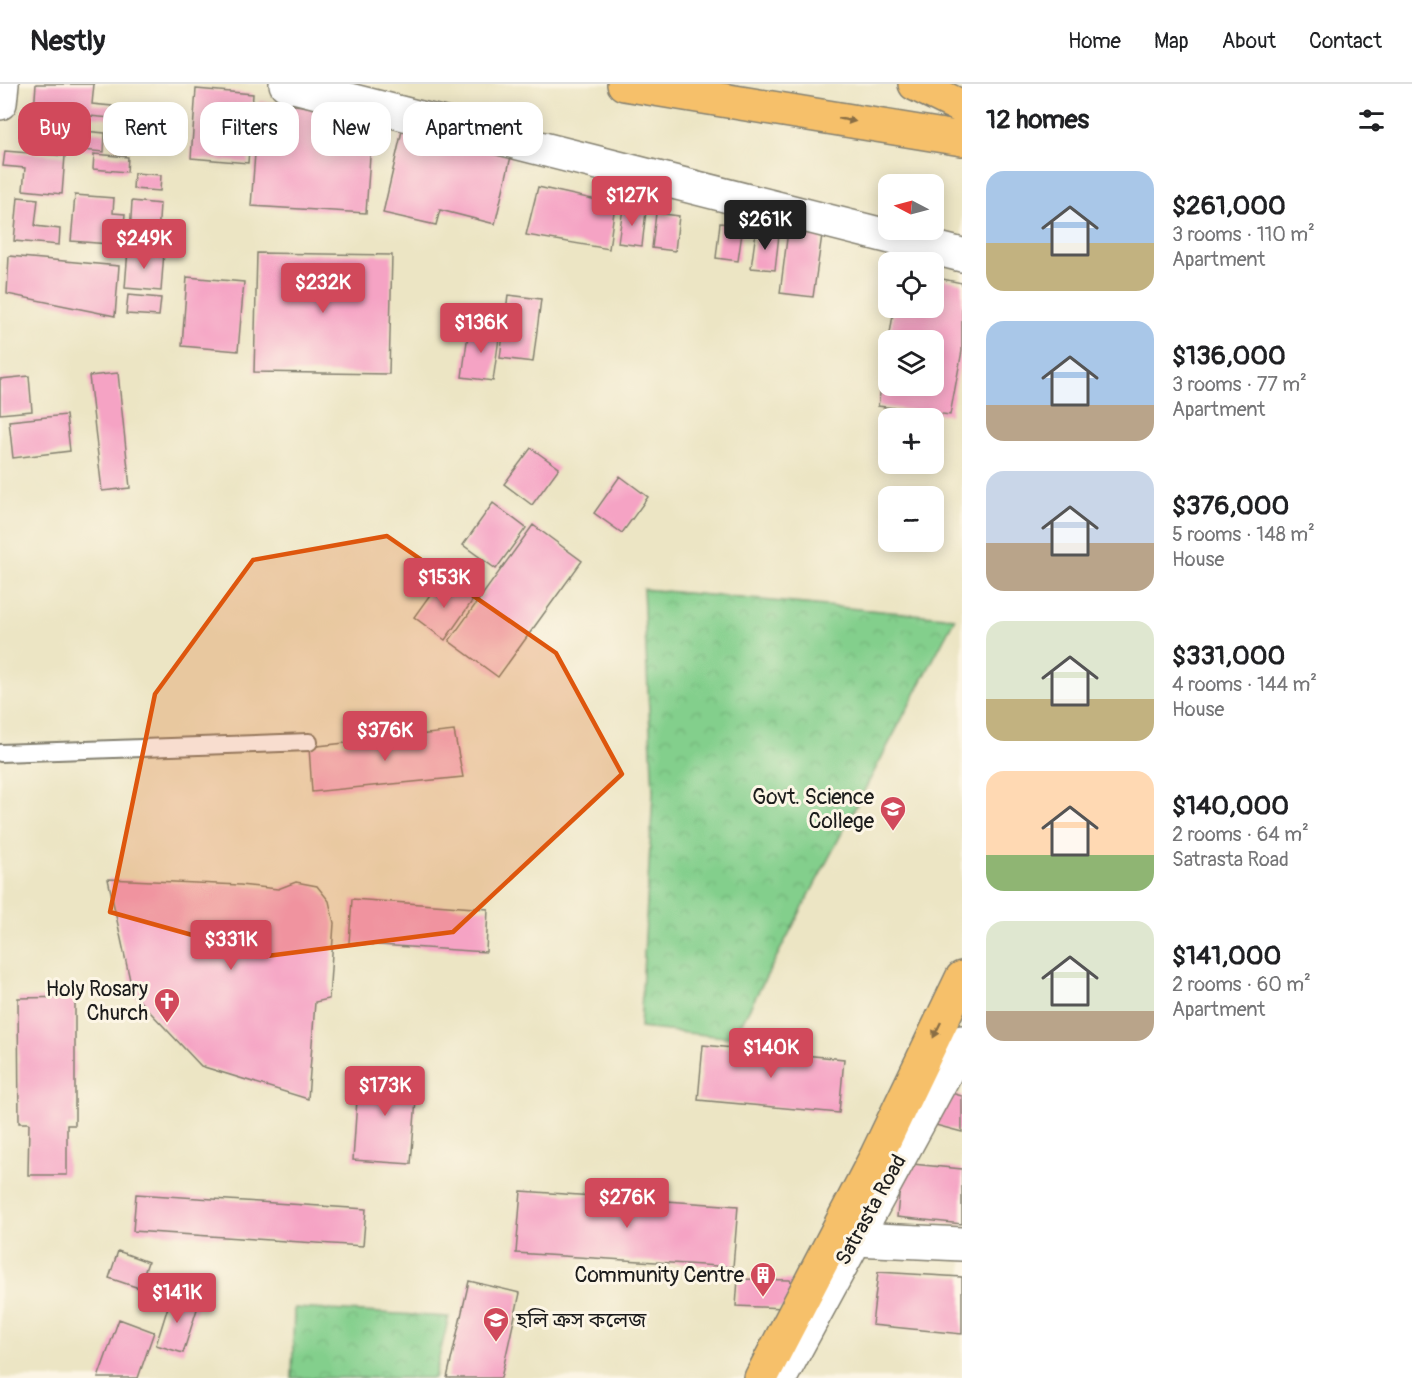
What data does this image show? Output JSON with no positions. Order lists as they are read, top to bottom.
{
  "streets": {
    "street": ["Satrasta Road"]
  },
  "places": {
    "school or university": ["Govt. Science College", "হলি ক্রস কলেজ"],
    "church": ["Holy Rosary Church"],
    "building": ["Community Centre"]
  },
  "north": "left",
  "page": {
    "header": "Nestly",
    "nav": [
      "Home",
      "Map",
      "About",
      "Contact"
    ],
    "heading": "12 homes",
    "chip": [
      "Buy",
      "Rent",
      "Filters",
      "New",
      "Apartment"
    ],
    "list": [
      {
        "name": "$261,000",
        "note": "3 rooms · 110 m² · Apartment"
      },
      {
        "name": "$136,000",
        "note": "3 rooms · 77 m² · Apartment"
      },
      {
        "name": "$376,000",
        "note": "5 rooms · 148 m² · House"
      },
      {
        "name": "$331,000",
        "note": "4 rooms · 144 m² · House"
      },
      {
        "name": "$140,000",
        "note": "2 rooms · 64 m² · Satrasta Road"
      },
      {
        "name": "$141,000",
        "note": "2 rooms · 60 m² · Apartment"
      }
    ],
    "map_buttons": ["+", "−"],
    "price": [
      "$127K",
      "$261K",
      "$249K",
      "$232K",
      "$136K",
      "$153K",
      "$376K",
      "$331K",
      "$140K",
      "$173K",
      "$276K",
      "$141K"
    ]
  }
}
